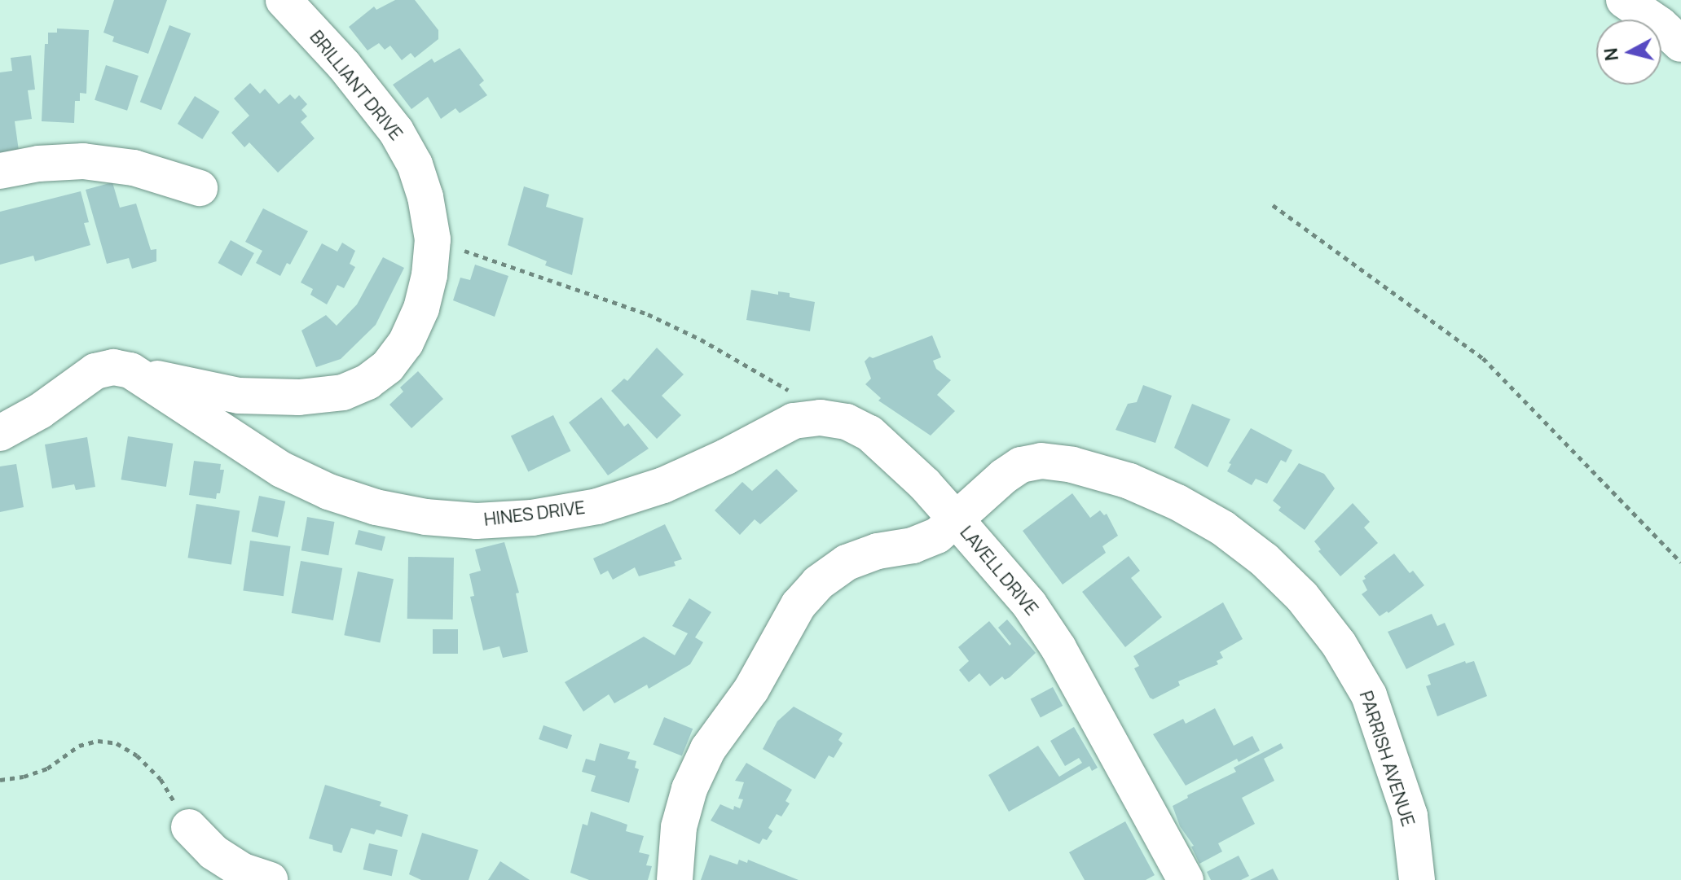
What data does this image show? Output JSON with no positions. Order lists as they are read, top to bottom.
{
  "streets": {
    "street": [
      "BRILLIANT DRIVE",
      "HINES DRIVE",
      "LAVELL DRIVE",
      "PARRISH AVENUE"
    ]
  },
  "crossings": [
    ["BRILLIANT DRIVE", "HINES DRIVE"],
    ["HINES DRIVE", "LAVELL DRIVE"],
    ["HINES DRIVE", "PARRISH AVENUE"],
    ["LAVELL DRIVE", "PARRISH AVENUE"]
  ],
  "north": "left"
}
